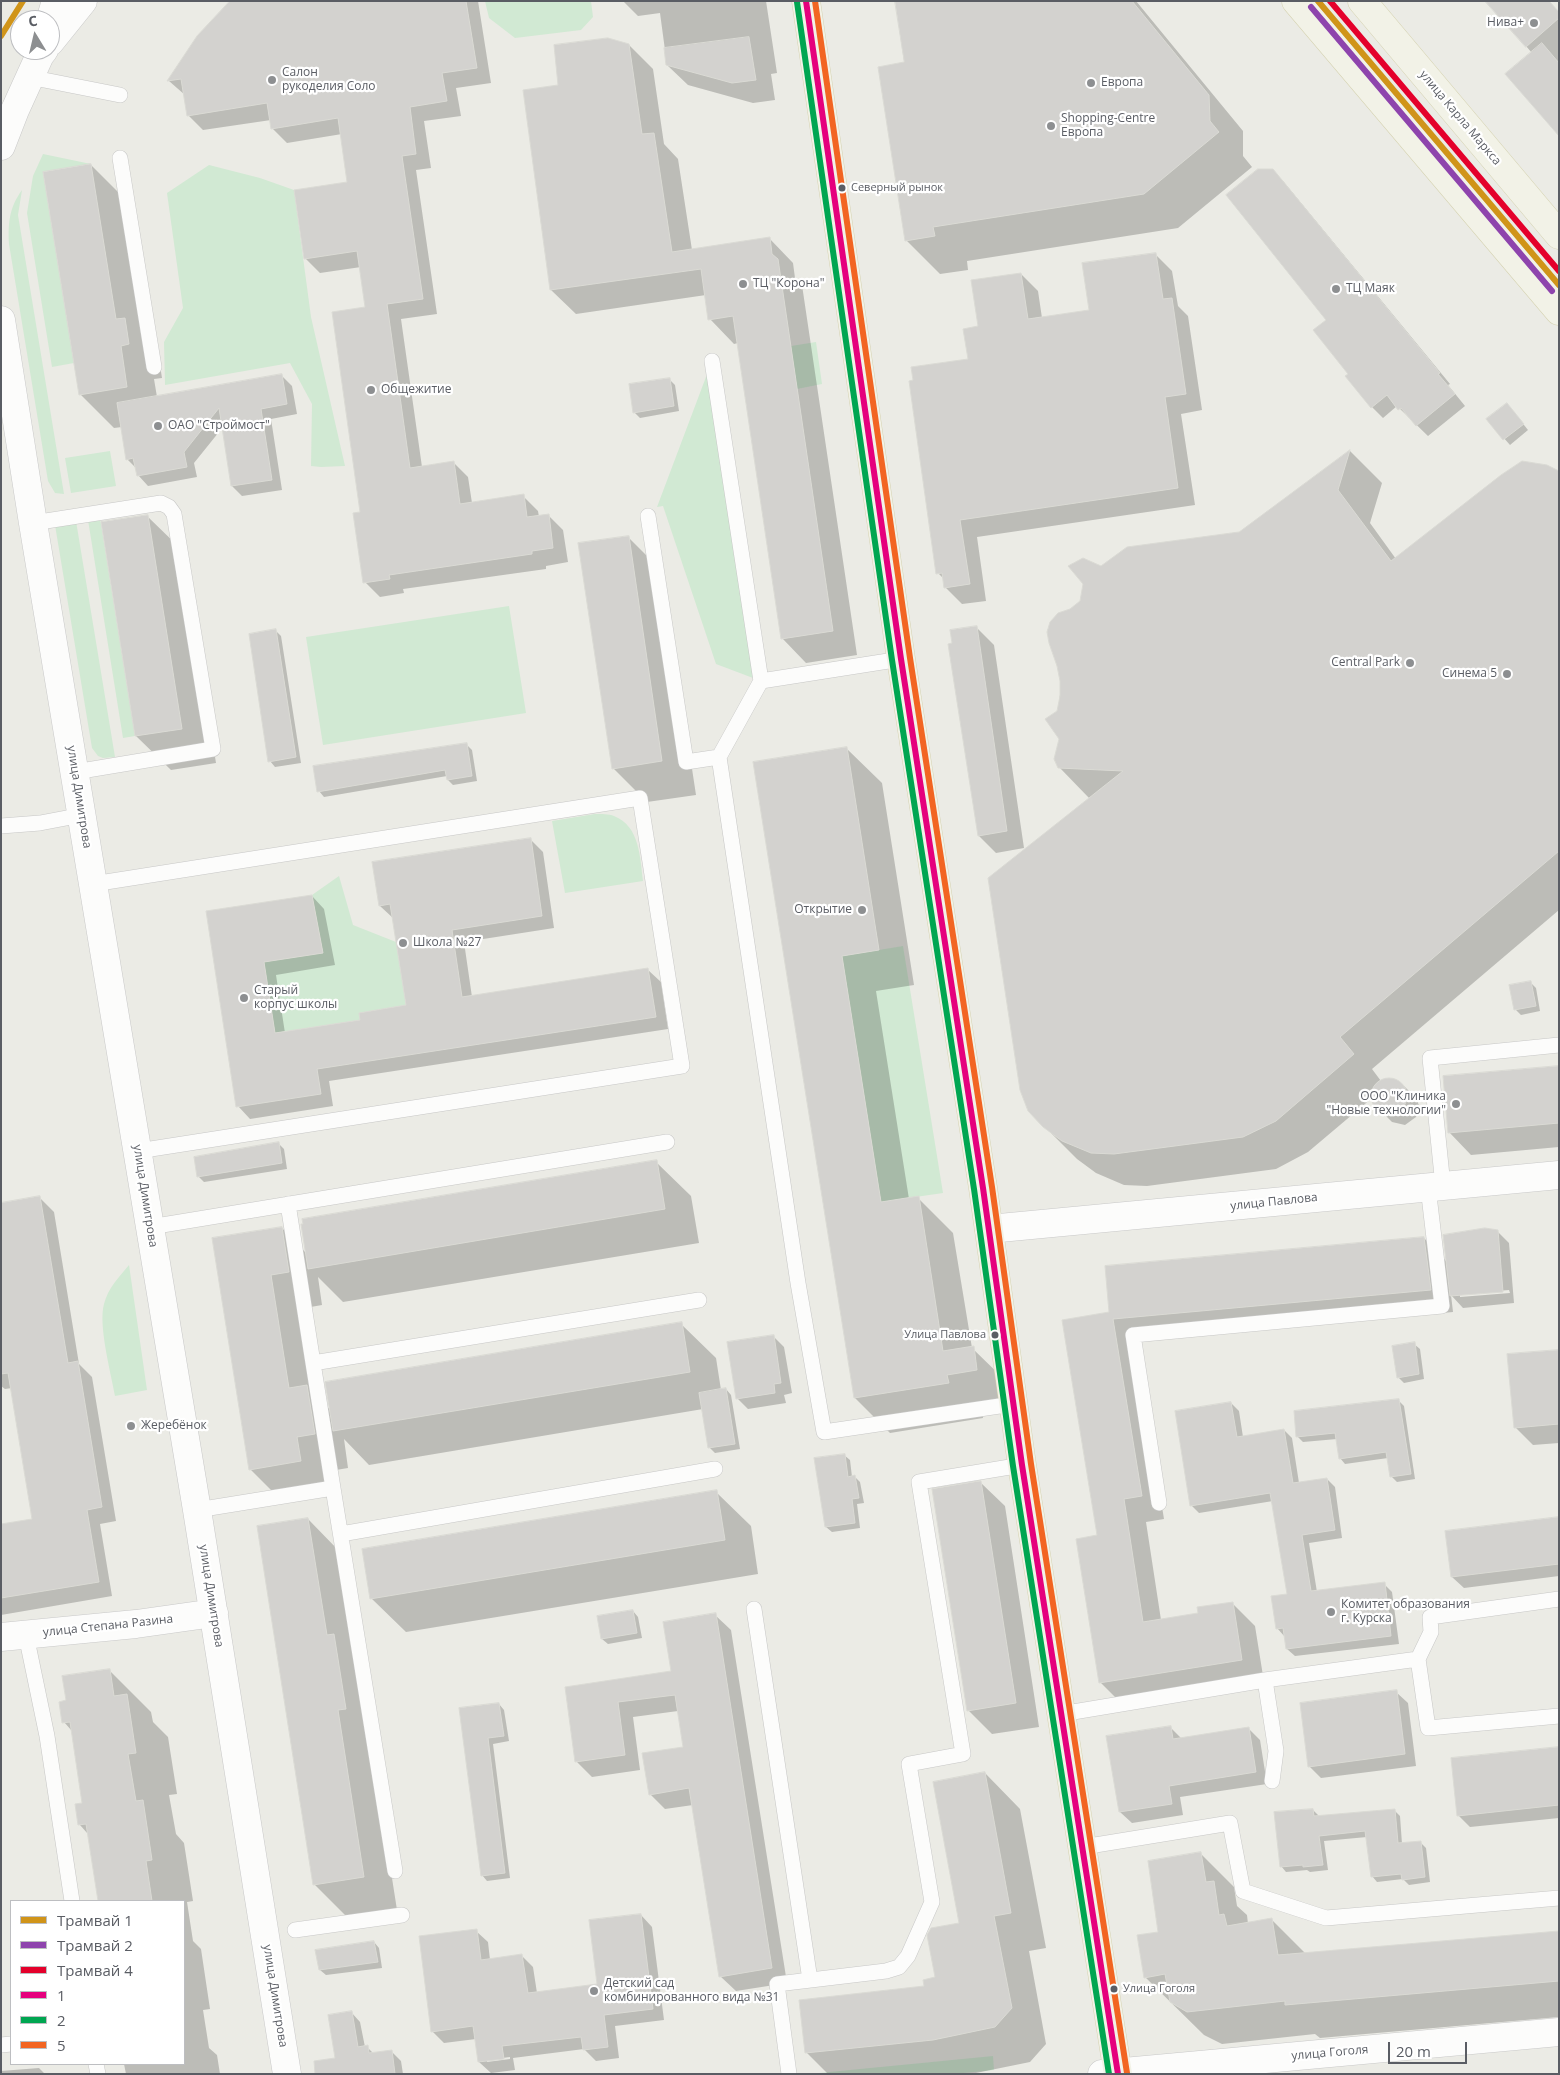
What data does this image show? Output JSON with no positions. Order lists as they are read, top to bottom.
{
  "streets": {
    "main road": [
      "улица Карла Маркса",
      "улица Димитрова",
      "улица Павлова",
      "улица Степана Разина",
      "улица Гоголя"
    ]
  },
  "crossings": [
    ["улица Димитрова", "улица Степана Разина"]
  ],
  "places": [
    "Нива+",
    "Салон рукоделия Соло",
    "Европа",
    "Shopping-Centre Европа",
    "Северный рынок",
    "ТЦ \"Корона\"",
    "ТЦ Маяк",
    "Общежитие",
    "ОАО \"Строймост\"",
    "Central Park",
    "Синема 5",
    "Открытие",
    "Школа №27",
    "Старый корпус школы",
    "ООО \"Клиника \"Новые технологии\"",
    "Улица Павлова",
    "Жеребёнок",
    "Комитет образования г. Курска",
    "Улица Гоголя",
    "Детский сад комбинированного вида №31"
  ],
  "lines": [
    "tram line 1",
    "tram line 4",
    "transit line 1",
    "transit line 5",
    "transit line 2",
    "tram line 2"
  ],
  "legend": [
    "Трамвай 1",
    "Трамвай 2",
    "Трамвай 4",
    "1",
    "2",
    "5"
  ],
  "scale_bar": "20 m",
  "north": "top"
}
